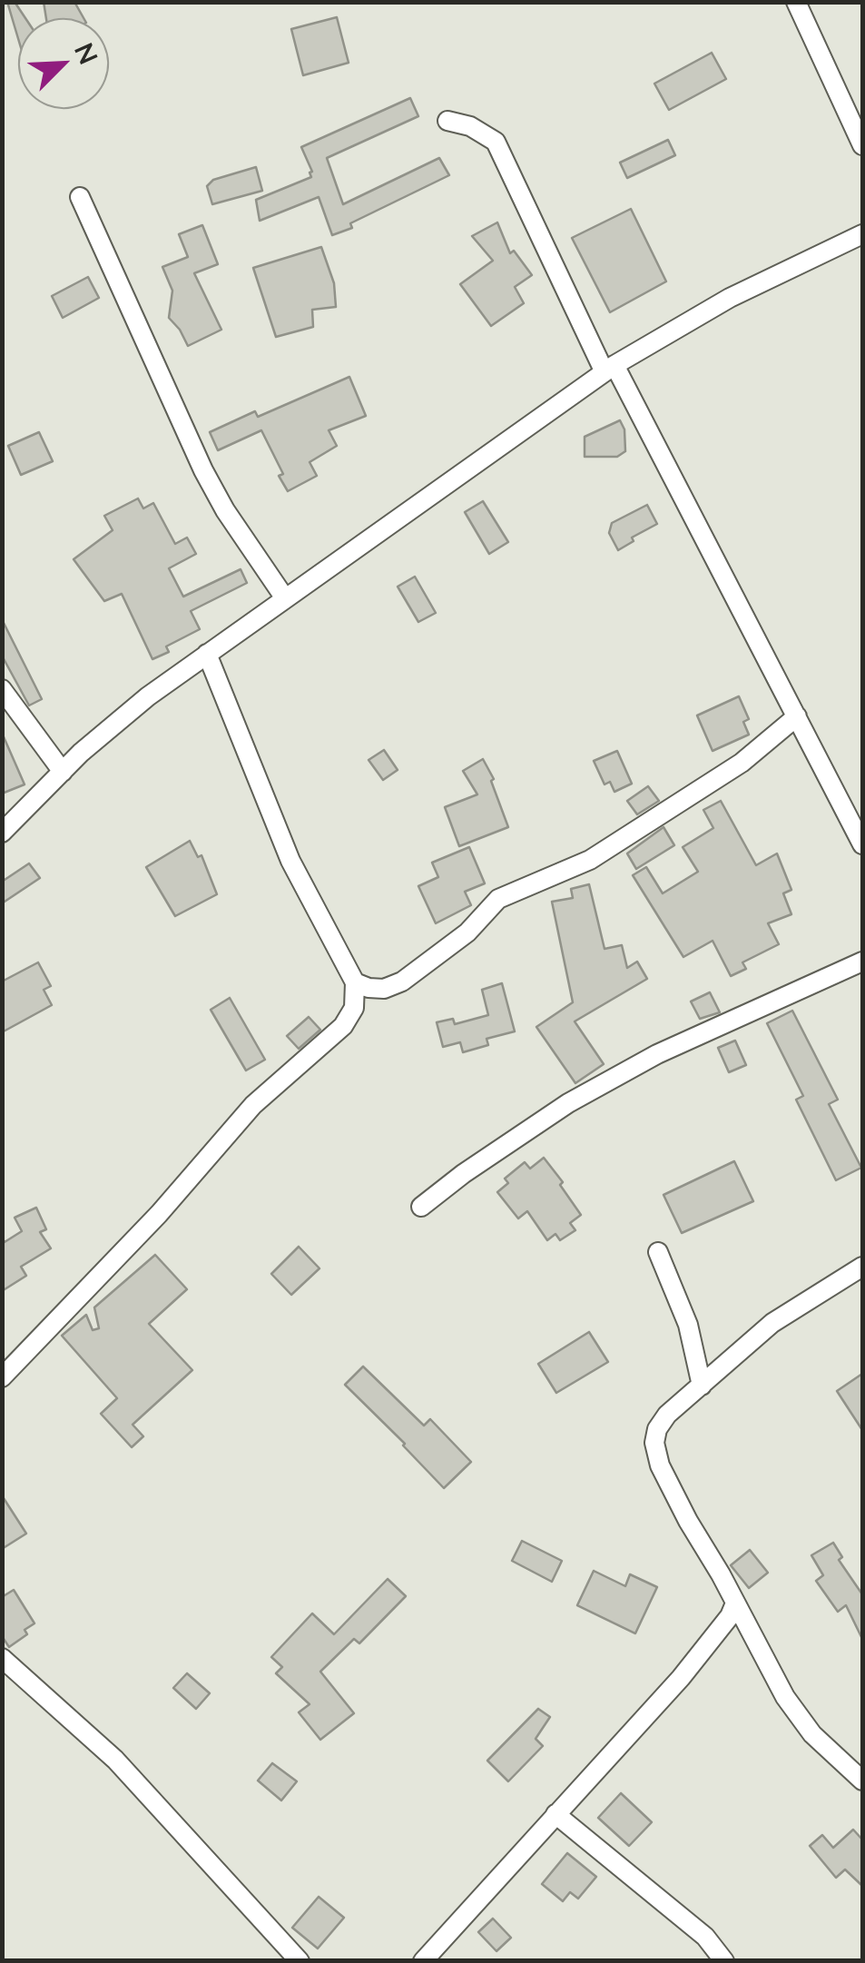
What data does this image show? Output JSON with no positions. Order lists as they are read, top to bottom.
{
  "north": "top right"
}
